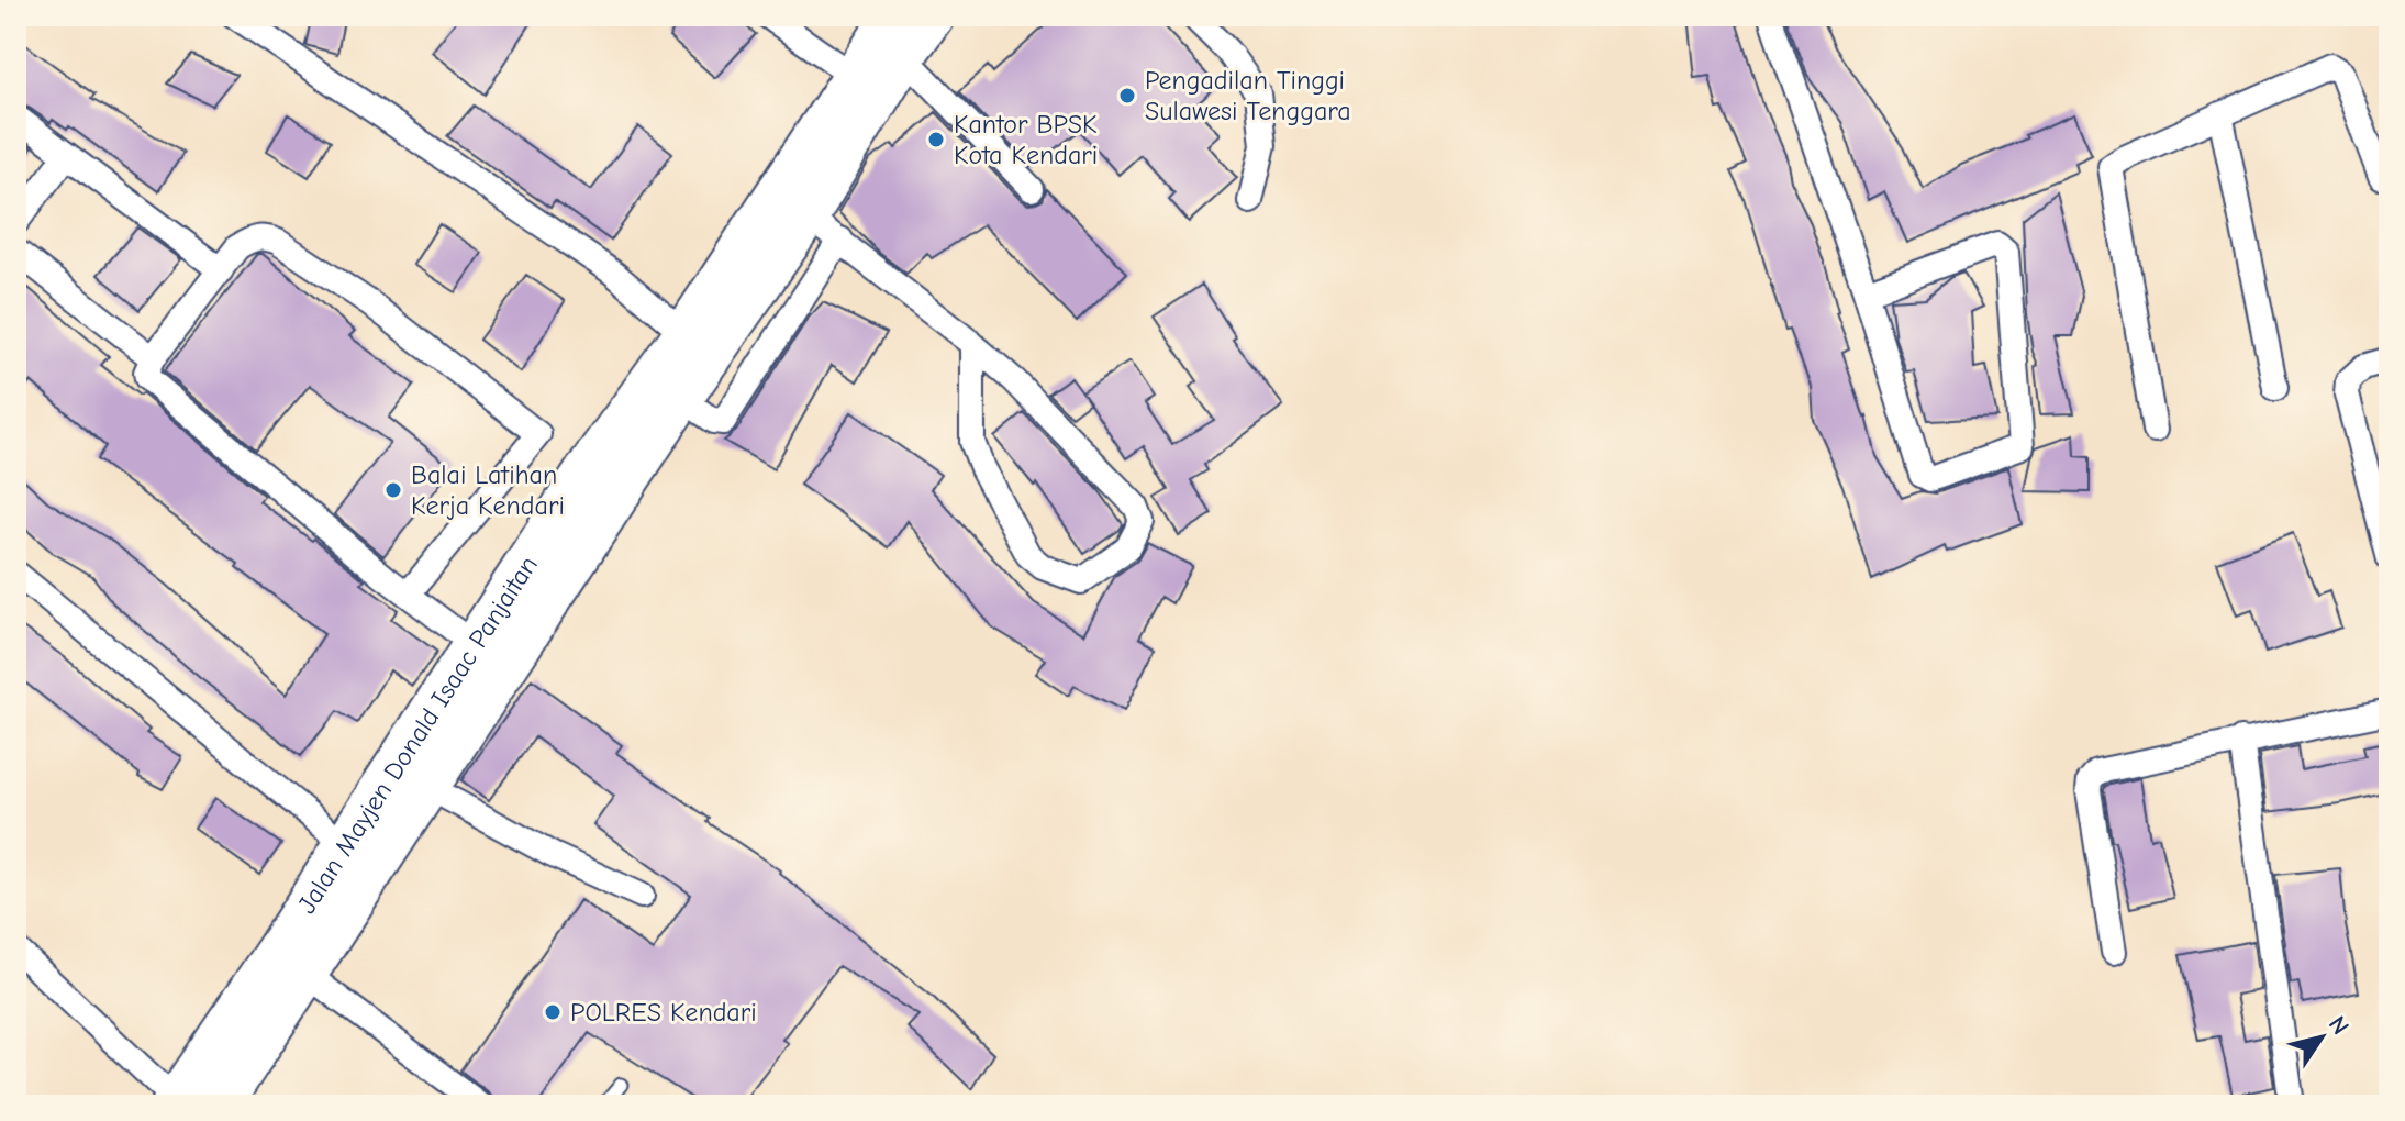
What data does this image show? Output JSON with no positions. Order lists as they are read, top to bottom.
{
  "streets": {
    "highway": ["Jalan Mayjen Donald Isaac Panjaitan"]
  },
  "places": [
    "Pengadilan Tinggi Sulawesi Tenggara",
    "Kantor BPSK Kota Kendari",
    "Balai Latihan Kerja Kendari",
    "POLRES Kendari"
  ],
  "north": "top right"
}
